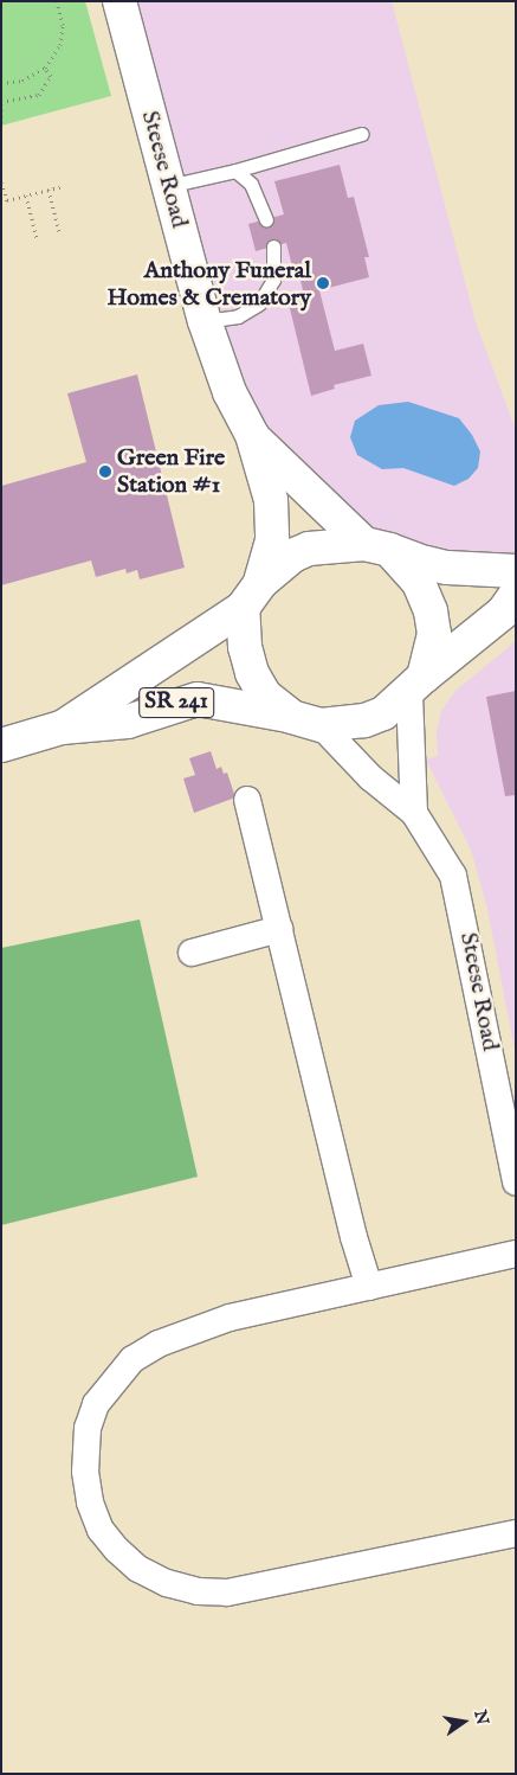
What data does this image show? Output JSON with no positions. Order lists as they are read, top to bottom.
{
  "streets": {
    "main road": ["Steese Road", "SR 241"]
  },
  "crossings": [
    ["Steese Road", "SR 241"]
  ],
  "places": ["Anthony Funeral Homes & Crematory", "Green Fire Station #1"],
  "north": "right"
}
